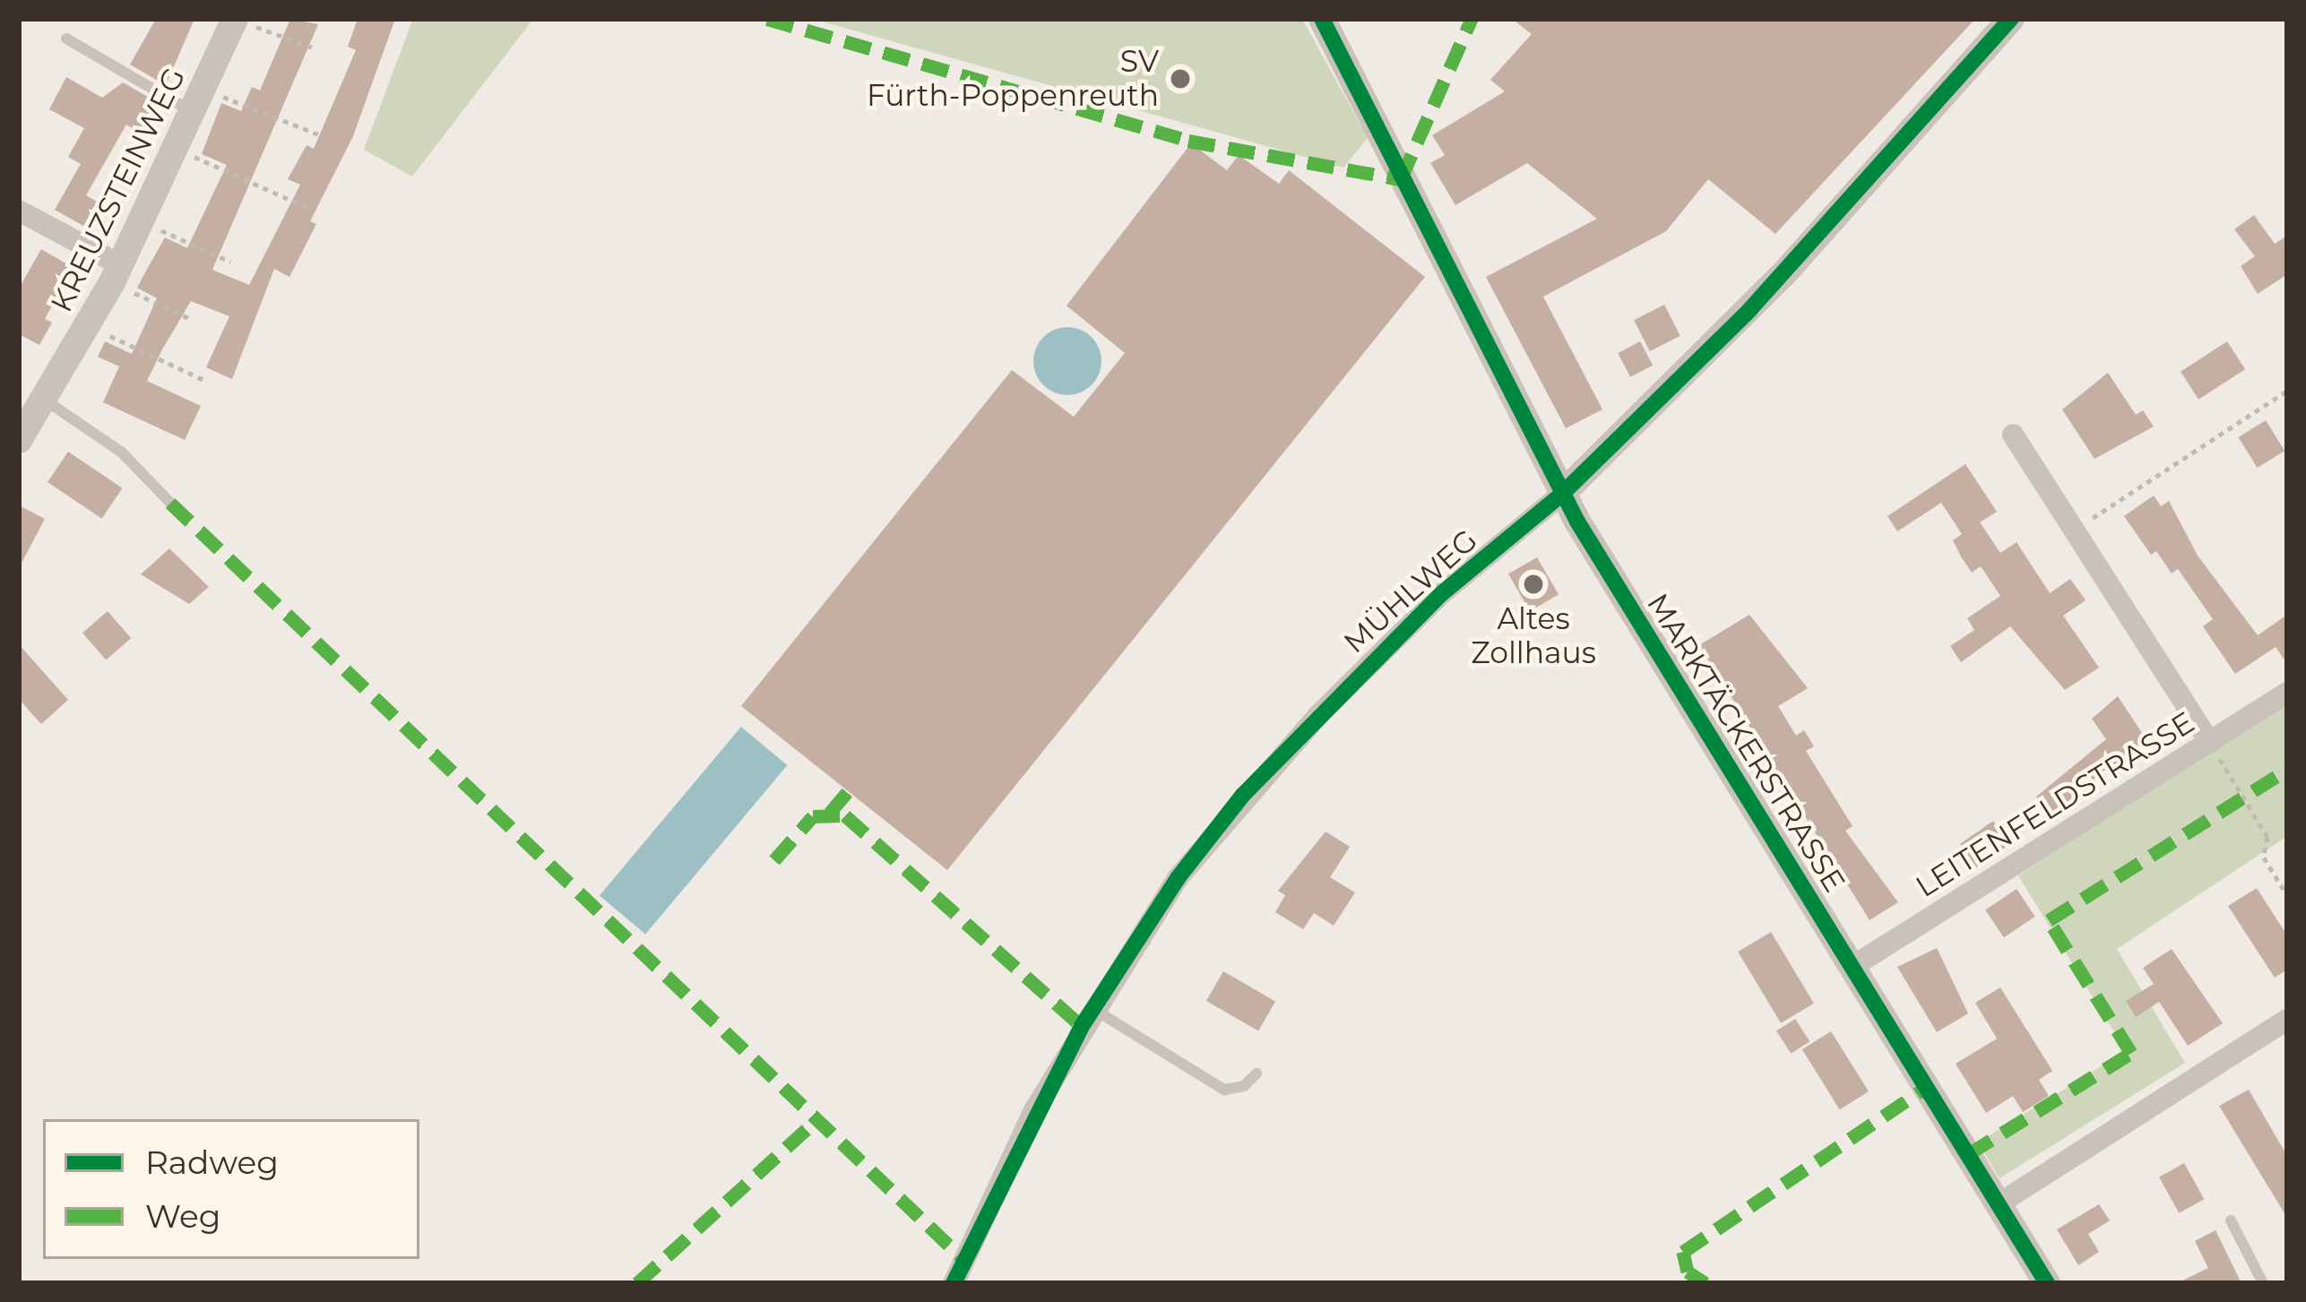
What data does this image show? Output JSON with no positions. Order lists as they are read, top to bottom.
{
  "streets": {
    "street": [
      "KREUZSTEINWEG",
      "MÜHLWEG",
      "MARKTÄCKERSTRASSE",
      "LEITENFELDSTRASSE"
    ]
  },
  "crossings": [
    ["MÜHLWEG", "MARKTÄCKERSTRASSE"],
    ["MARKTÄCKERSTRASSE", "LEITENFELDSTRASSE"]
  ],
  "places": ["SV Fürth-Poppenreuth", "Altes Zollhaus"],
  "legend": ["Radweg", "Weg"]
}
